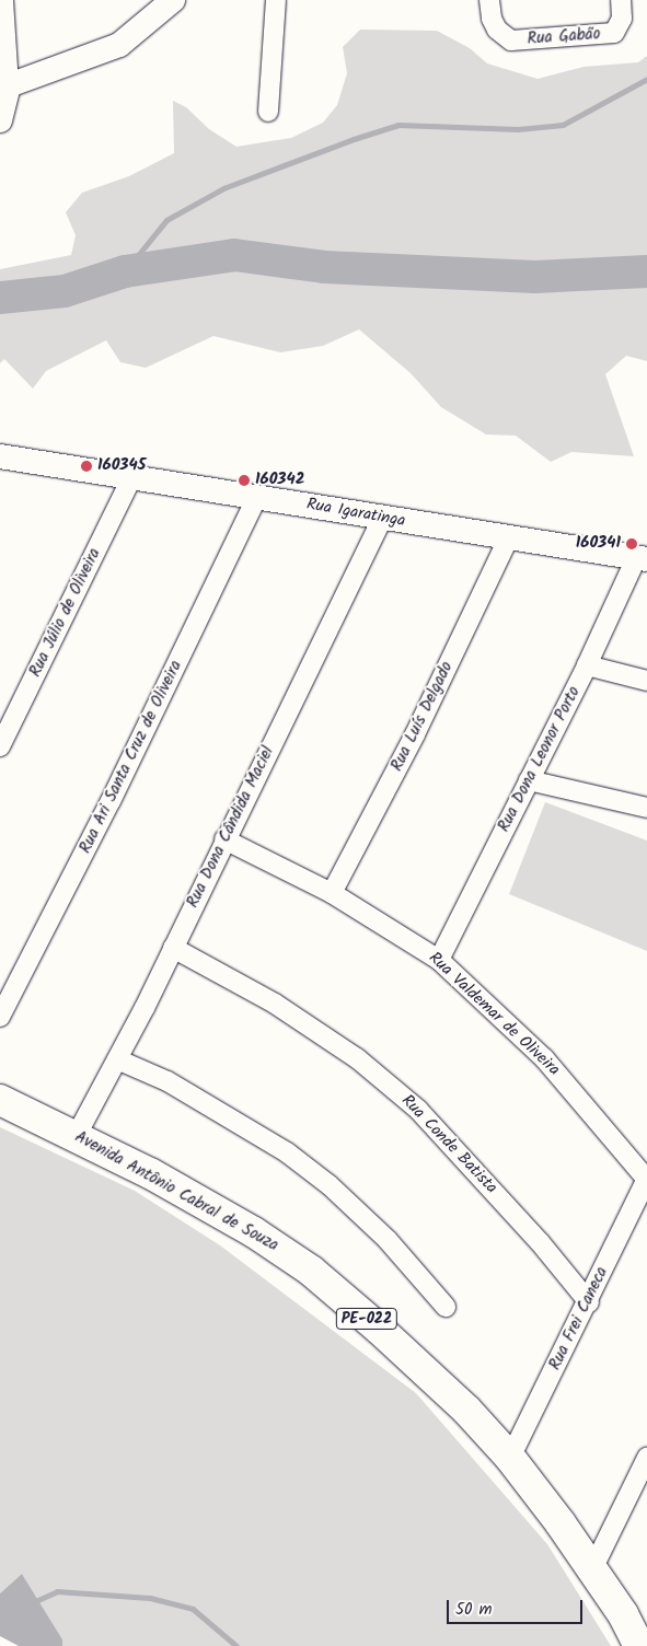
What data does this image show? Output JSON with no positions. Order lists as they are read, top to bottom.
{
  "streets": {
    "main road": ["Avenida Antônio Cabral de Souza", "PE-022"],
    "street": [
      "Rua Gabão",
      "Rua Igaratinga",
      "Rua Júlio de Oliveira",
      "Rua Luís Delgado",
      "Rua Ari Santa Cruz de Oliveira",
      "Rua Dona Leonor Porto",
      "Rua Dona Cândida Maciel",
      "Rua Valdemar de Oliveira",
      "Rua Conde Batista",
      "Rua Frei Caneca"
    ]
  },
  "crossings": [
    ["Rua Igaratinga", "Rua Júlio de Oliveira"],
    ["Rua Igaratinga", "Rua Luís Delgado"],
    ["Rua Igaratinga", "Rua Ari Santa Cruz de Oliveira"],
    ["Rua Igaratinga", "Rua Dona Leonor Porto"],
    ["Rua Igaratinga", "Rua Dona Cândida Maciel"],
    ["Rua Luís Delgado", "Rua Valdemar de Oliveira"],
    ["Rua Dona Leonor Porto", "Rua Valdemar de Oliveira"],
    ["Rua Dona Cândida Maciel", "Rua Valdemar de Oliveira"],
    ["Rua Dona Cândida Maciel", "Rua Conde Batista"],
    ["Rua Dona Cândida Maciel", "Avenida Antônio Cabral de Souza"],
    ["Rua Valdemar de Oliveira", "Rua Frei Caneca"],
    ["Rua Conde Batista", "Rua Frei Caneca"],
    ["Avenida Antônio Cabral de Souza", "Rua Frei Caneca"]
  ],
  "places": ["160345", "160342", "160341"],
  "scale_bar": "50 m"
}
